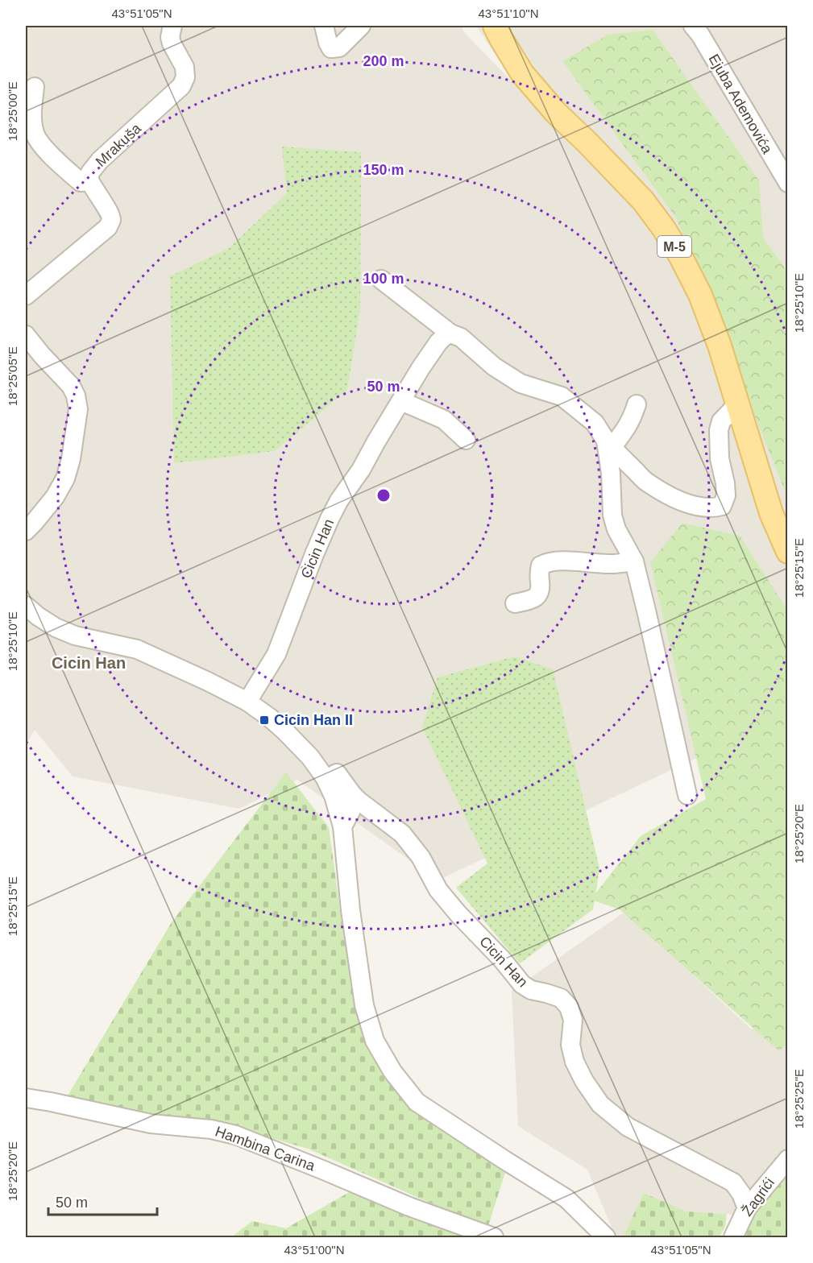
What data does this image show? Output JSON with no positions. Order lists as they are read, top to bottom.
{
  "streets": {
    "main road": ["M-5"],
    "street": [
      "Ejuba Ademovića",
      "Mrakuša",
      "Cicin Han",
      "Hambina Carina",
      "Žagrići"
    ]
  },
  "crossings": [
    ["Cicin Han", "Žagrići"]
  ],
  "districts": ["Cicin Han"],
  "places": {
    "transit": ["Cicin Han II"]
  },
  "scale_bar": "50 m",
  "coordinates": [
    "43°51'05\"N",
    "43°51'10\"N",
    "18°25'00\"E",
    "18°25'10\"E",
    "18°25'05\"E",
    "18°25'15\"E",
    "18°25'20\"E",
    "18°25'25\"E",
    "43°51'00\"N"
  ],
  "rings": [
    "200 m",
    "150 m",
    "100 m",
    "50 m"
  ]
}
